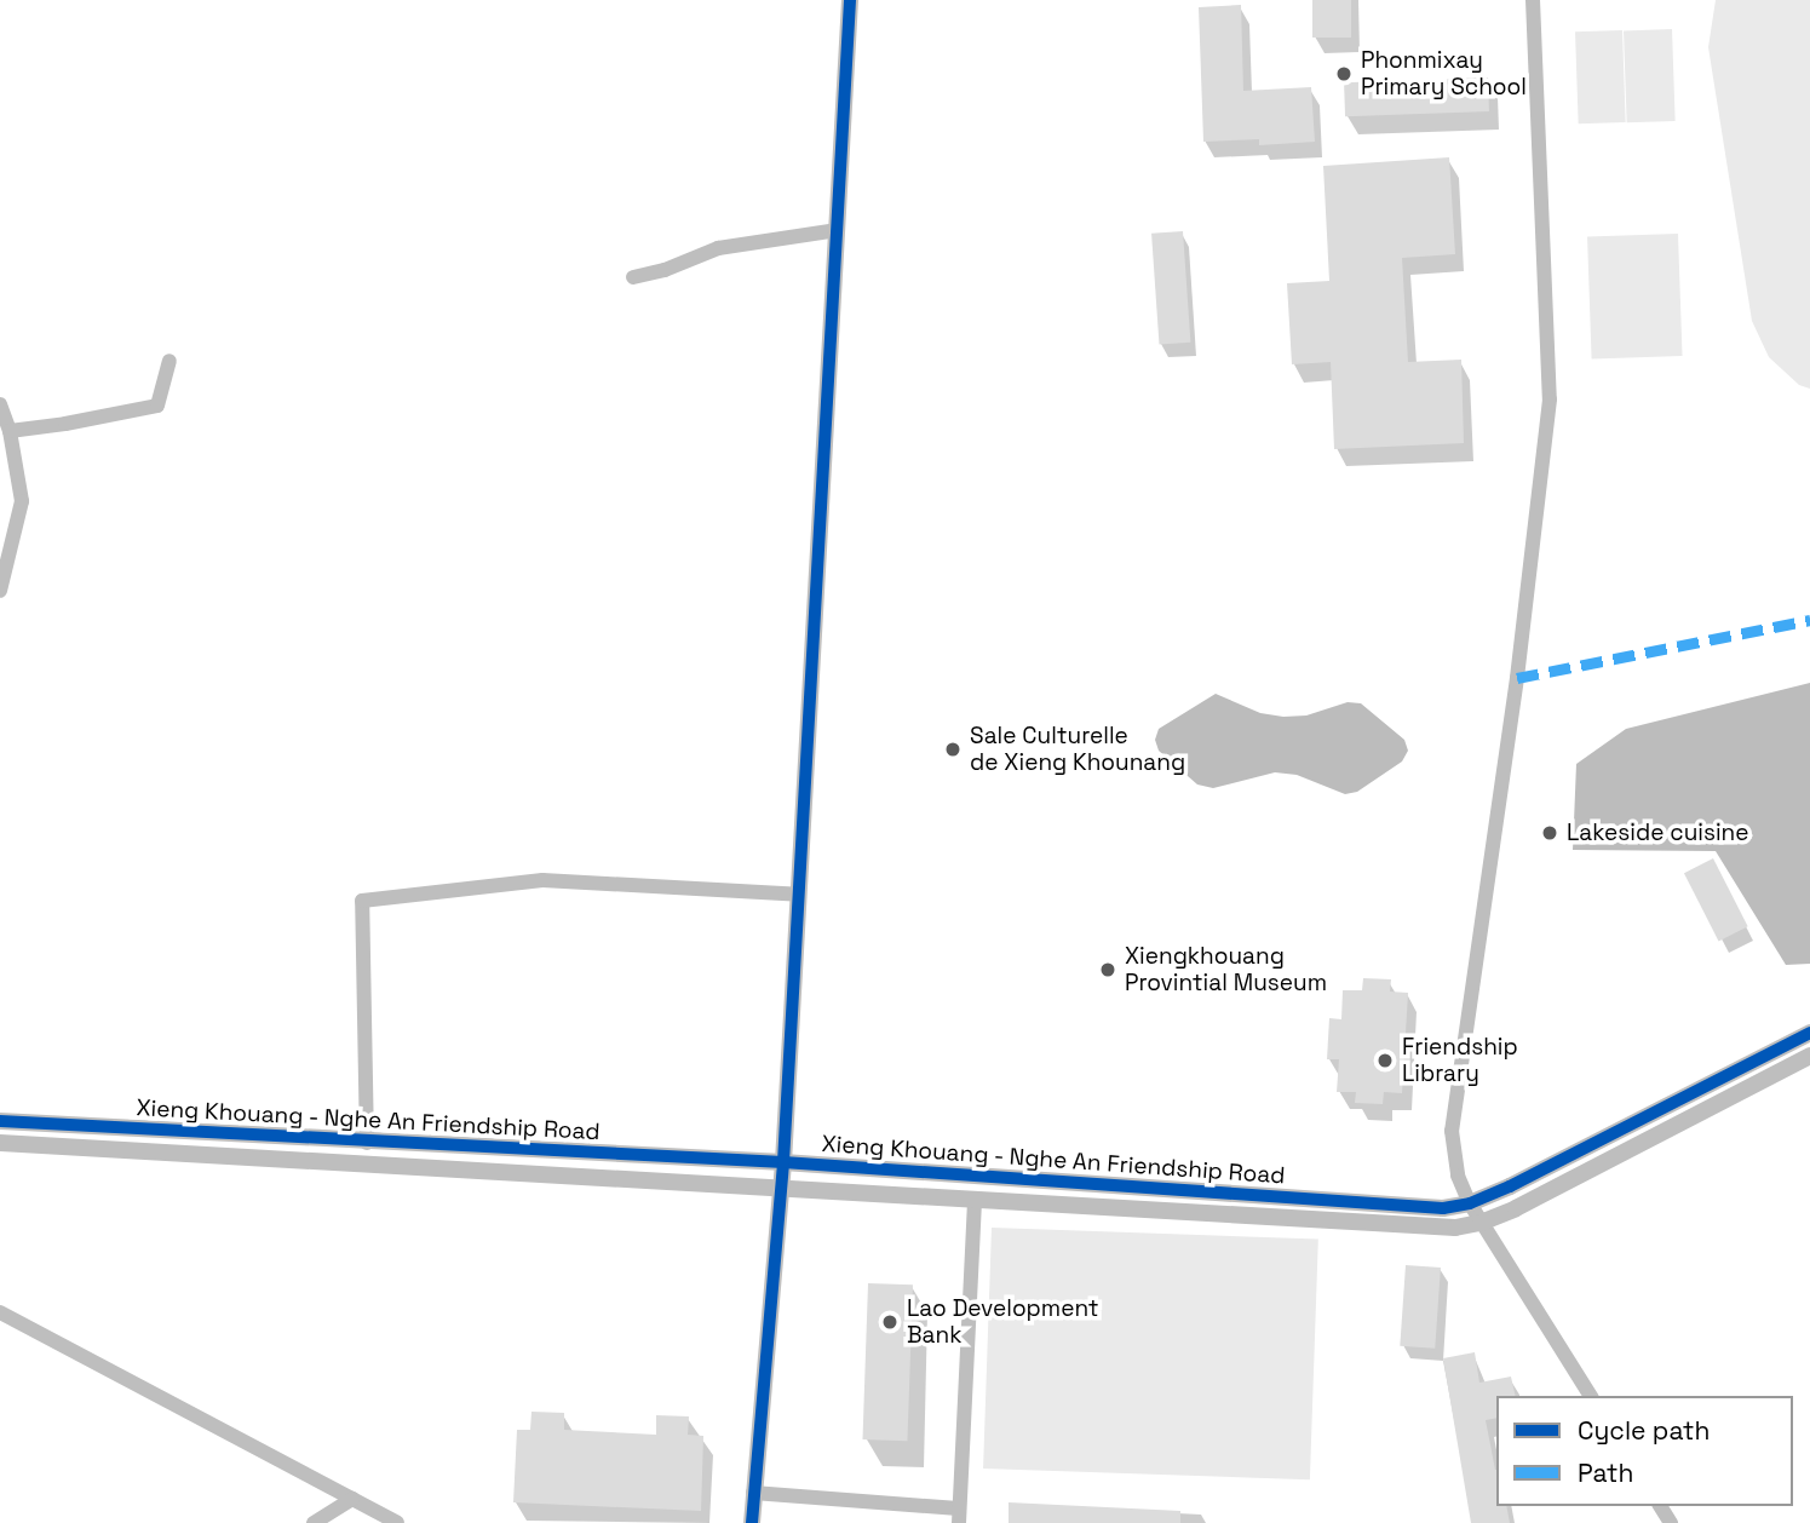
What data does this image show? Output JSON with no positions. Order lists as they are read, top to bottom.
{
  "streets": {
    "street": ["Xieng Khouang - Nghe An Friendship Road"]
  },
  "places": [
    "Phonmixay Primary School",
    "Sale Culturelle de Xieng Khounang",
    "Lakeside cuisine",
    "Xiengkhouang Provintial Museum",
    "Friendship Library",
    "Lao Development Bank"
  ],
  "legend": ["Cycle path", "Path"]
}
